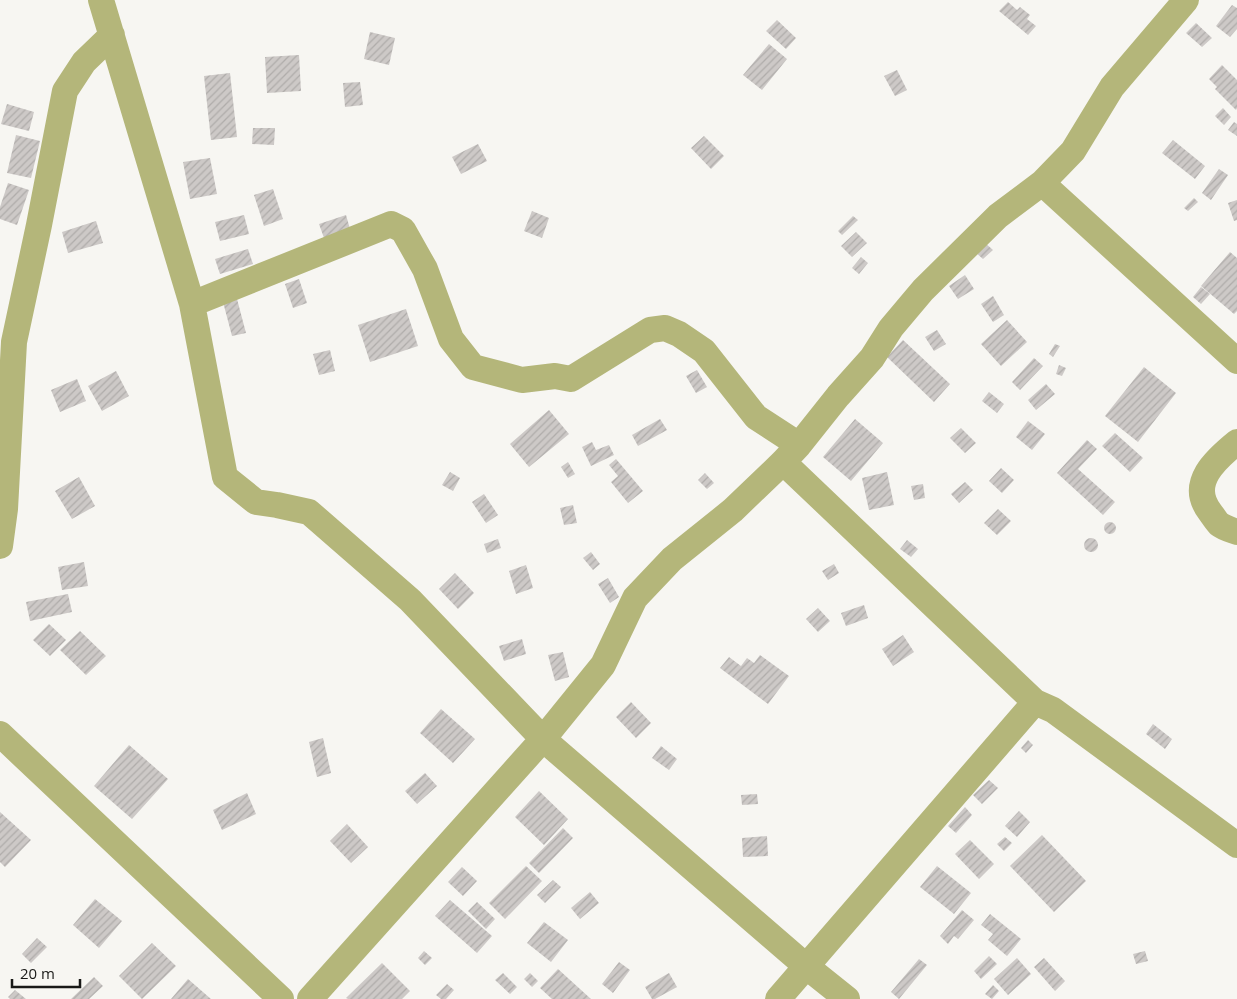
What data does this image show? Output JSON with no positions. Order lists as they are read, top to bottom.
{
  "scale_bar": "20 m"
}
